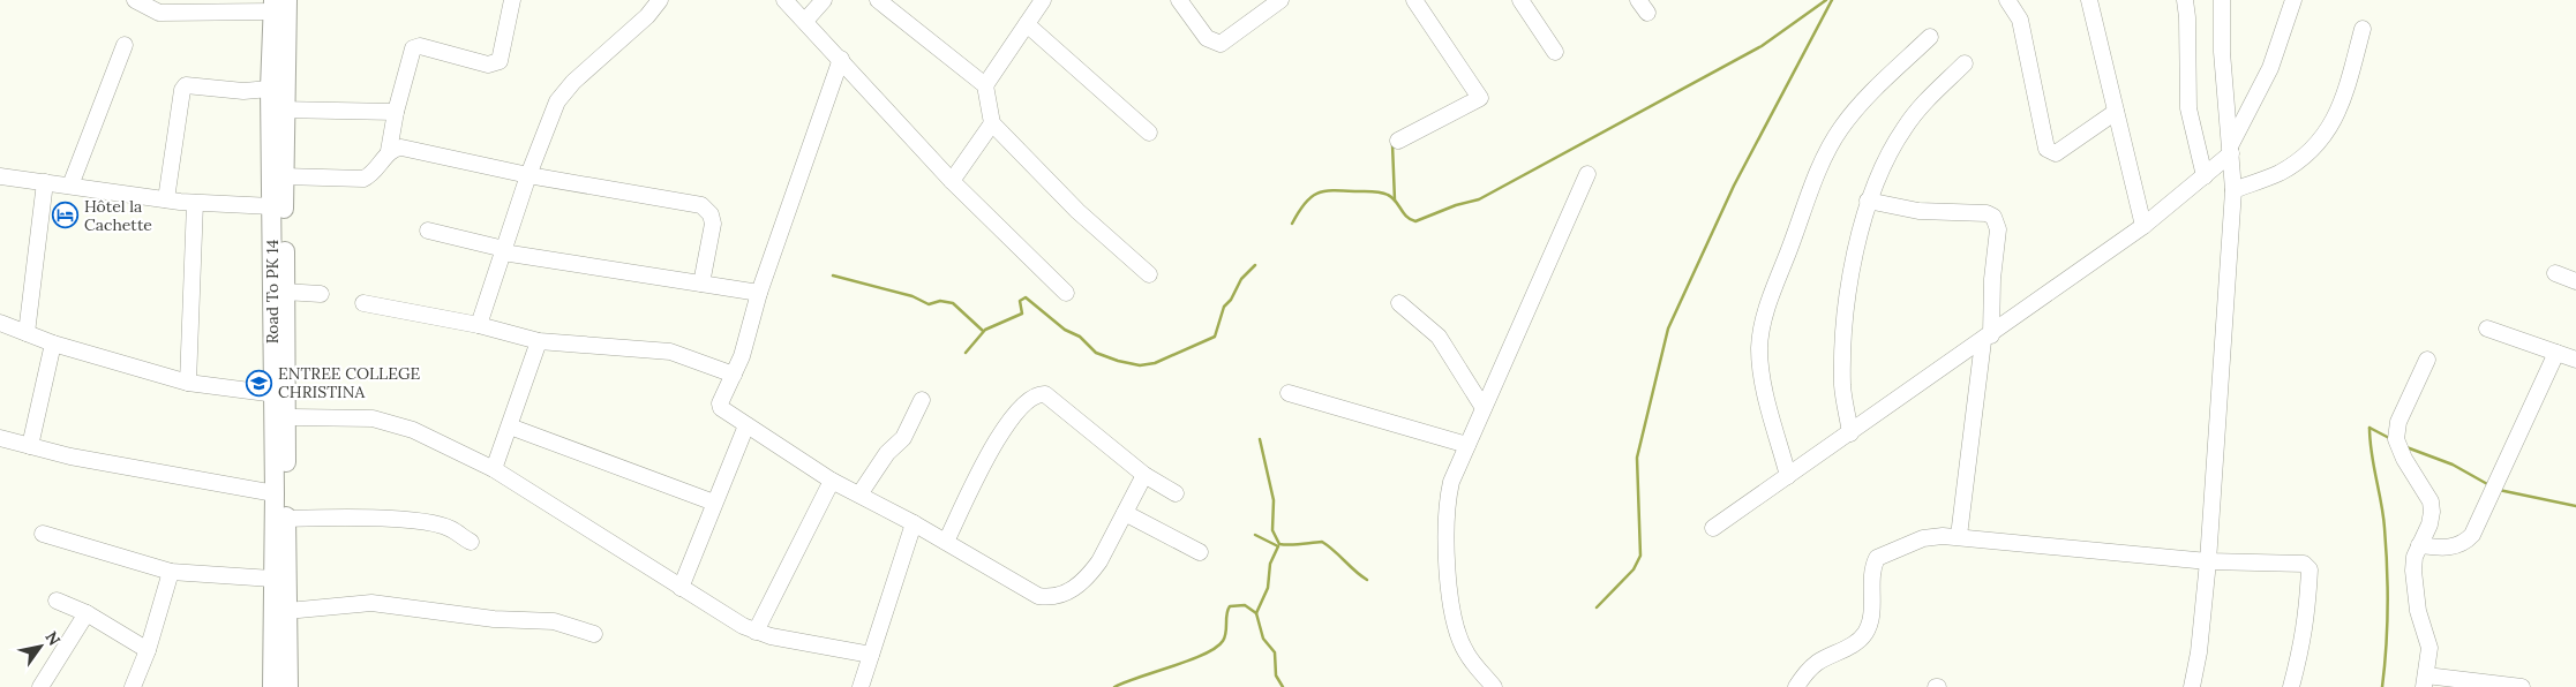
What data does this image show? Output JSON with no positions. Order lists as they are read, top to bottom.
{
  "streets": {
    "main road": ["Road To PK 14"]
  },
  "places": {
    "hotel": ["Hôtel la Cachette"],
    "school or university": ["ENTREE COLLEGE CHRISTINA"]
  },
  "north": "top right"
}
